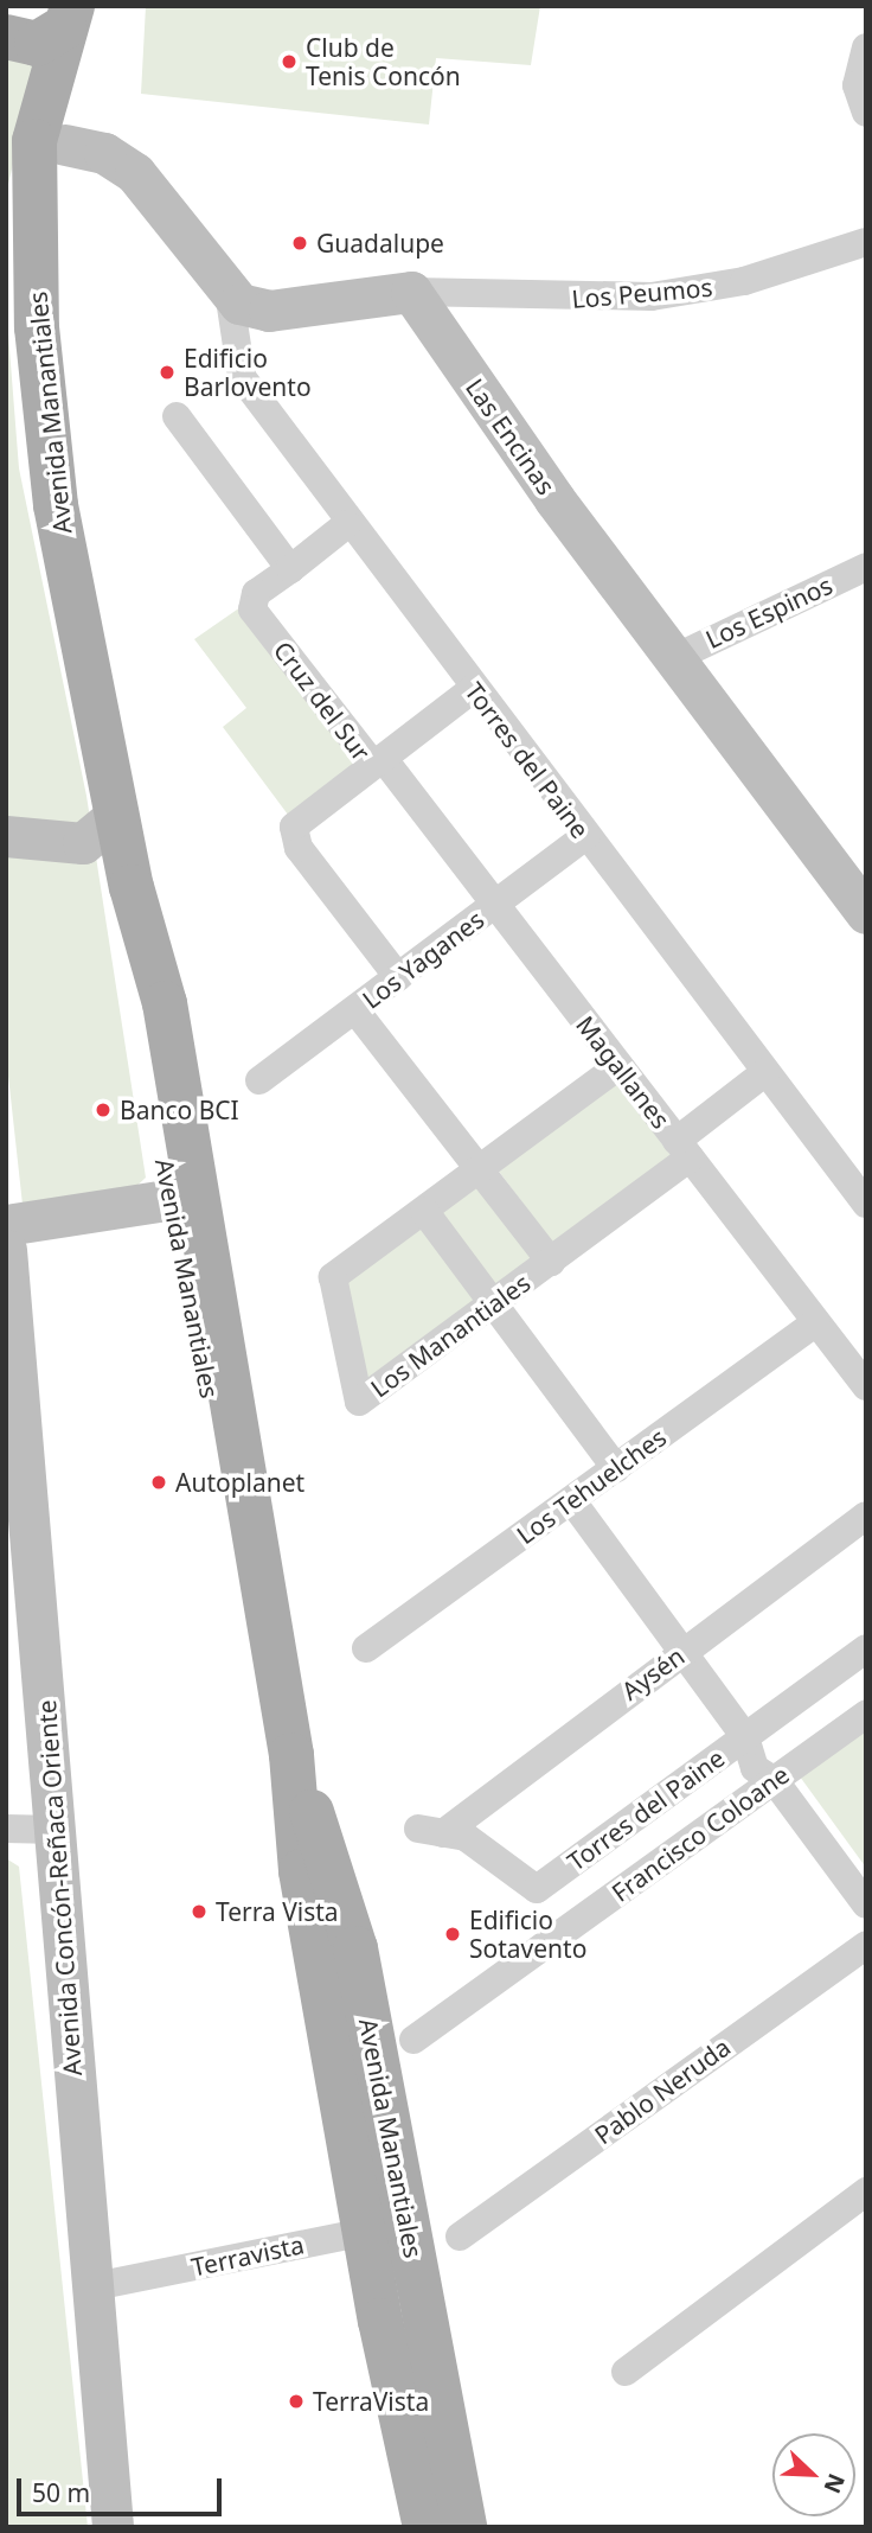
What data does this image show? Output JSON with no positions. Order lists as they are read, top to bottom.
{
  "streets": {
    "main road": ["Avenida Manantiales"],
    "street": [
      "Los Peumos",
      "Las Encinas",
      "Los Espinos",
      "Cruz del Sur",
      "Torres del Paine",
      "Los Yaganes",
      "Magallanes",
      "Los Manantiales",
      "Los Tehuelches",
      "Aysén",
      "Francisco Coloane",
      "Avenida Concón-Reñaca Oriente",
      "Pablo Neruda",
      "Terravista"
    ]
  },
  "crossings": [
    ["Los Peumos", "Las Encinas"],
    ["Avenida Manantiales", "Terravista"],
    ["Las Encinas", "Los Espinos"],
    ["Cruz del Sur", "Los Yaganes"],
    ["Cruz del Sur", "Magallanes"],
    ["Torres del Paine", "Los Yaganes"],
    ["Torres del Paine", "Los Manantiales"],
    ["Torres del Paine", "Aysén"],
    ["Los Yaganes", "Magallanes"],
    ["Magallanes", "Los Manantiales"],
    ["Magallanes", "Los Tehuelches"],
    ["Avenida Concón-Reñaca Oriente", "Terravista"]
  ],
  "places": [
    "Club de Tenis Concón",
    "Guadalupe",
    "Edificio Barlovento",
    "Banco BCI",
    "Autoplanet",
    "Terra Vista",
    "Edificio Sotavento",
    "TerraVista"
  ],
  "scale_bar": "50 m",
  "north": "bottom right"
}
